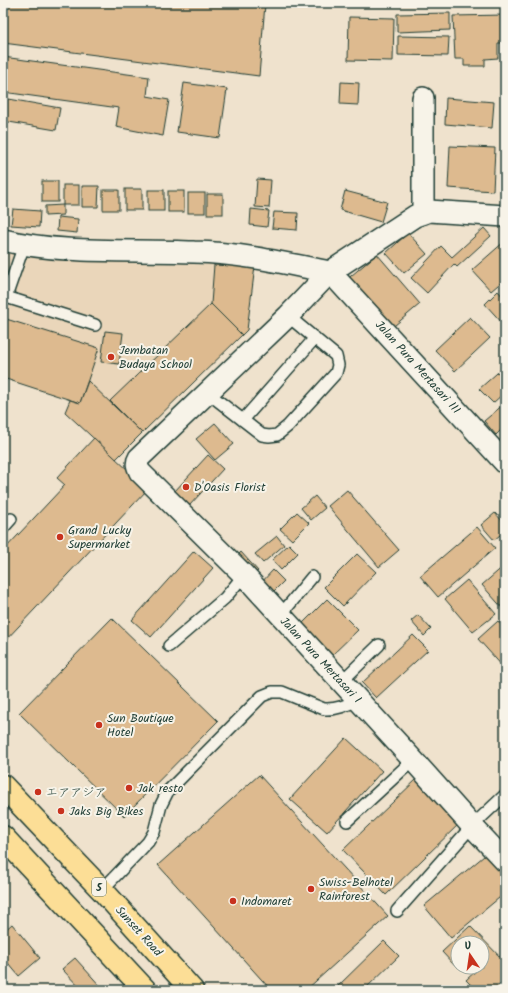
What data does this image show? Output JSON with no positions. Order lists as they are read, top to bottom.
{
  "streets": {
    "highway": ["5", "Sunset Road"],
    "street": ["Jalan Pura Mertasari III", "Jalan Pura Mertasari I"]
  },
  "places": [
    "Jembatan Budaya School",
    "D'Oasis Florist",
    "Grand Lucky Supermarket",
    "Sun Boutique Hotel",
    "Jak resto",
    "エアアジア",
    "Jaks Big Bikes",
    "Swiss-Belhotel Rainforest",
    "Indomaret"
  ],
  "north": "top"
}
